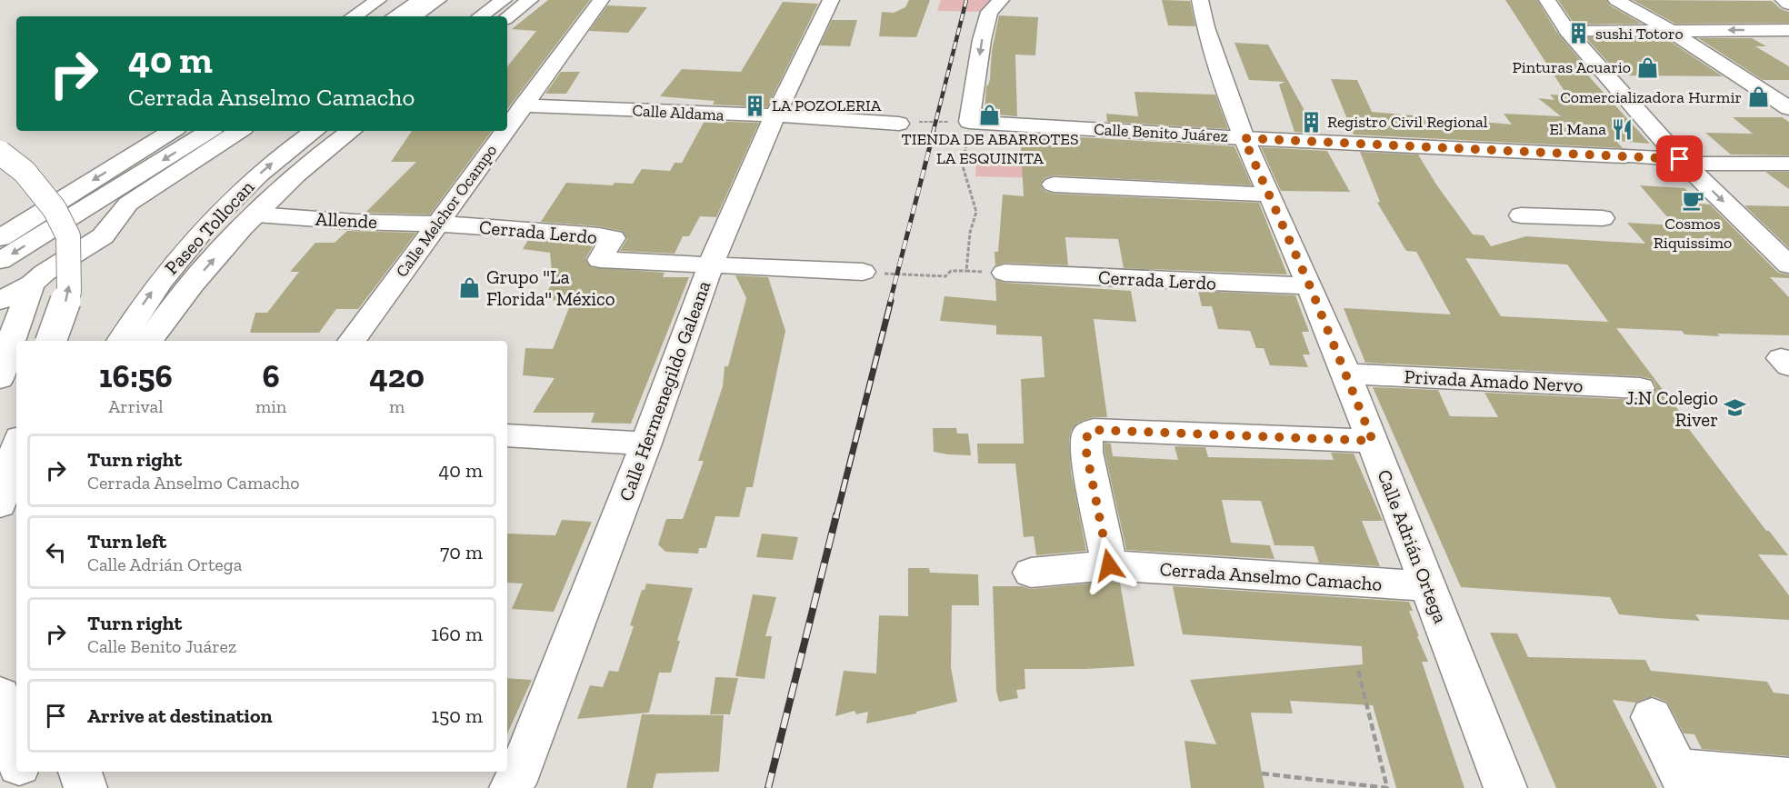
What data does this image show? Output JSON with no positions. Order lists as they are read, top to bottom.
{
  "streets": {
    "main road": [
      "Calle Aldama",
      "Calle Benito Juárez",
      "Calle Melchor Ocampo",
      "Allende",
      "Paseo Tollocan",
      "Cerrada Lerdo",
      "Privada Amado Nervo",
      "Calle Hermenegildo Galeana",
      "Calle Adrián Ortega",
      "Cerrada Anselmo Camacho"
    ]
  },
  "crossings": [
    ["Calle Aldama", "Calle Melchor Ocampo"],
    ["Calle Aldama", "Calle Hermenegildo Galeana"],
    ["Calle Benito Juárez", "Calle Adrián Ortega"],
    ["Calle Melchor Ocampo", "Allende"],
    ["Calle Melchor Ocampo", "Cerrada Lerdo"],
    ["Allende", "Cerrada Lerdo"],
    ["Cerrada Lerdo", "Calle Hermenegildo Galeana"],
    ["Cerrada Lerdo", "Calle Adrián Ortega"],
    ["Privada Amado Nervo", "Calle Adrián Ortega"],
    ["Calle Adrián Ortega", "Cerrada Anselmo Camacho"]
  ],
  "places": {
    "building": ["sushi Totoro", "LA POZOLERIA", "Registro Civil Regional"],
    "shop": [
      "Pinturas Acuario",
      "Comercializadora Hurmir",
      "TIENDA DE ABARROTES LA ESQUINITA",
      "Grupo \"La Florida\" México"
    ],
    "restaurant": ["El Mana"],
    "cafe": ["Cosmos Riquissimo"],
    "school or university": ["J.N Colegio River"]
  },
  "page": {
    "turn": ["40 m", "Cerrada Anselmo Camacho"],
    "eta": [
      "16:56",
      "Arrival",
      "6",
      "min",
      "420",
      "m"
    ],
    "list": [
      {
        "name": "Turn right",
        "note": "Cerrada Anselmo Camacho",
        "value": "40 m"
      },
      {
        "name": "Turn left",
        "note": "Calle Adrián Ortega",
        "value": "70 m"
      },
      {
        "name": "Turn right",
        "note": "Calle Benito Juárez",
        "value": "160 m"
      },
      {
        "name": "Arrive at destination",
        "value": "150 m"
      }
    ]
  }
}
